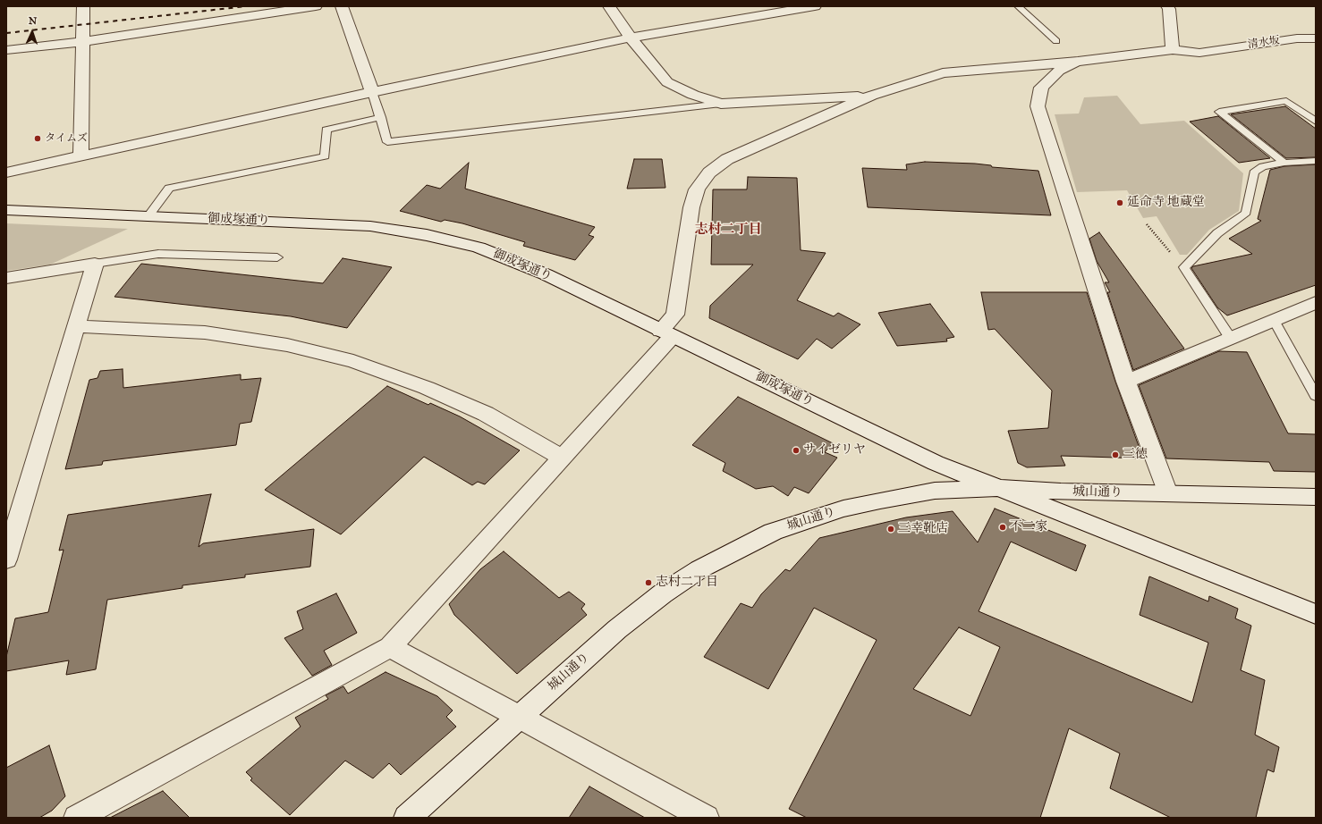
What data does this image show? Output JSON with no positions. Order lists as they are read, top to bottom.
{
  "streets": {
    "street": ["清水坂", "御成塚通り", "城山通り"]
  },
  "crossings": [
    ["御成塚通り", "城山通り"]
  ],
  "districts": ["志村二丁目"],
  "places": [
    "タイムズ",
    "延命寺 地蔵堂",
    "サイゼリヤ",
    "三徳",
    "不二家",
    "三幸靴店",
    "志村二丁目"
  ],
  "north": "top"
}
